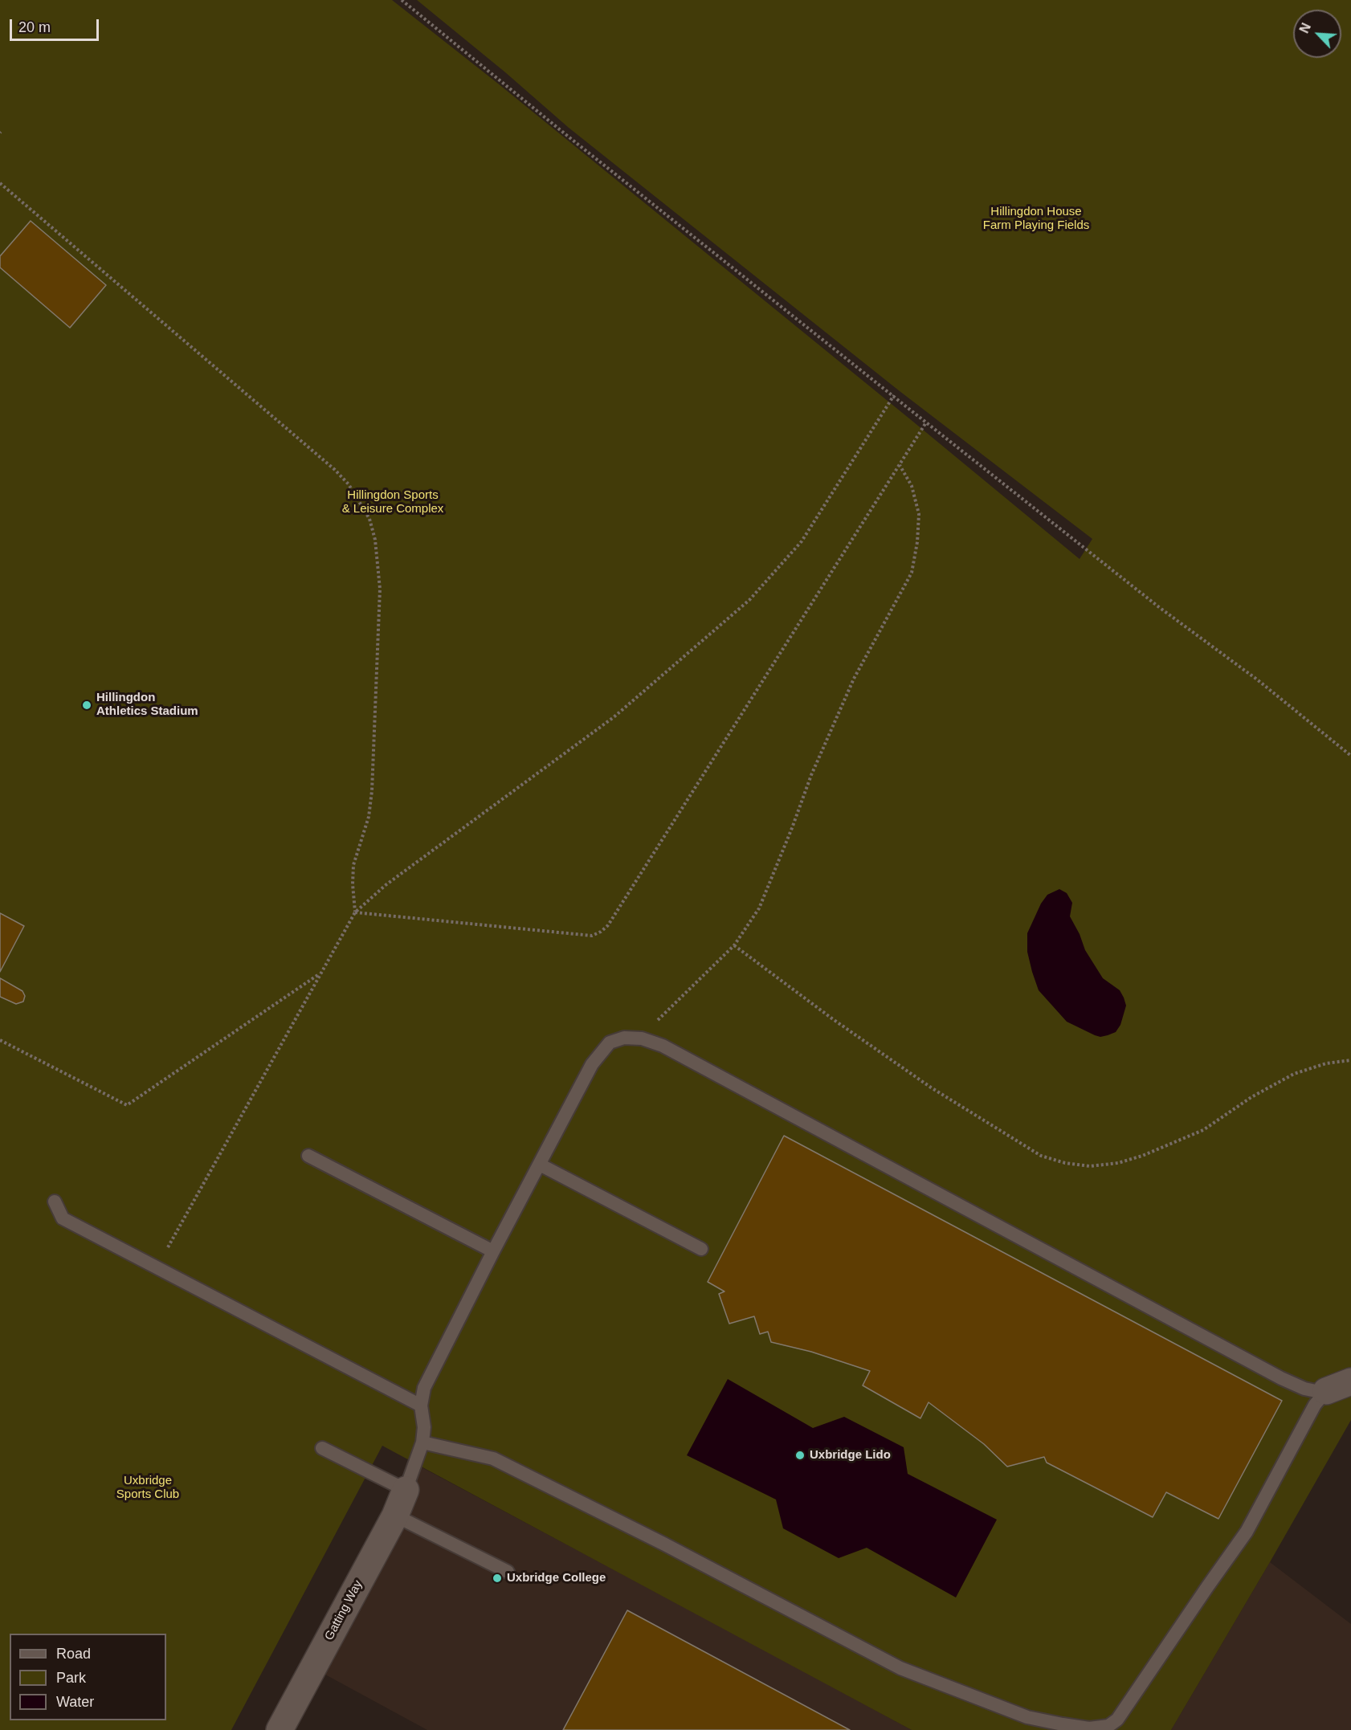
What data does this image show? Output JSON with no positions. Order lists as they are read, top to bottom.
{
  "streets": {
    "street": ["Gatting Way"]
  },
  "parks": ["Hillingdon House Farm Playing Fields", "Hillingdon Sports & Leisure Complex", "Uxbridge Sports Club"],
  "places": ["Hillingdon Athletics Stadium", "Uxbridge Lido", "Uxbridge College"],
  "legend": ["Road", "Park", "Water"],
  "scale_bar": "20 m",
  "north": "top left"
}
